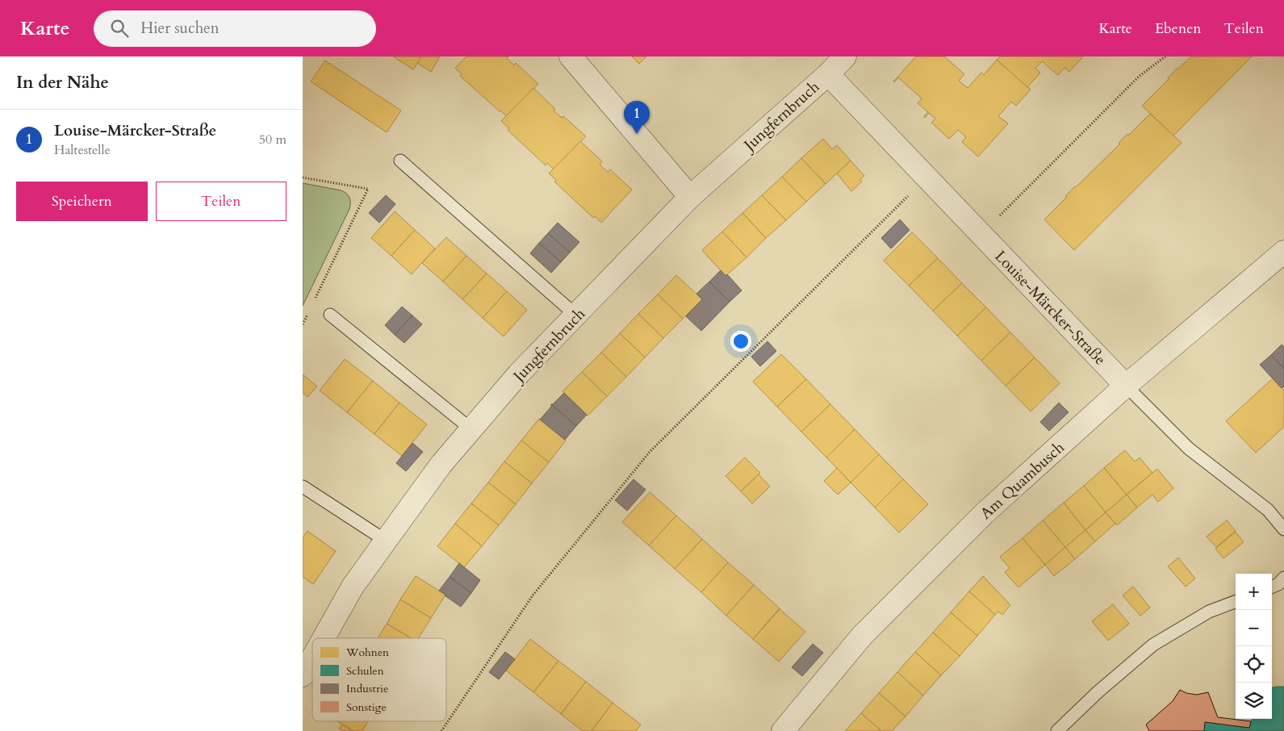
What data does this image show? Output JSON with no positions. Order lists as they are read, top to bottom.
{
  "streets": {
    "street": ["Jungfernbruch", "Louise-Märcker-Straße", "Am Quambusch"]
  },
  "crossings": [
    ["Jungfernbruch", "Louise-Märcker-Straße"],
    ["Louise-Märcker-Straße", "Am Quambusch"]
  ],
  "legend": [
    "Wohnen",
    "Schulen",
    "Industrie",
    "Sonstige"
  ],
  "page": {
    "header": "Karte",
    "search": "Hier suchen",
    "nav": ["Karte", "Ebenen", "Teilen"],
    "heading": "In der Nähe",
    "pins": "1",
    "list": [
      {
        "mark": "1",
        "name": "Louise-Märcker-Straße",
        "note": "Haltestelle",
        "value": "50 m"
      }
    ],
    "buttons": ["Speichern", "Teilen"],
    "map_buttons": ["+", "−"]
  }
}
